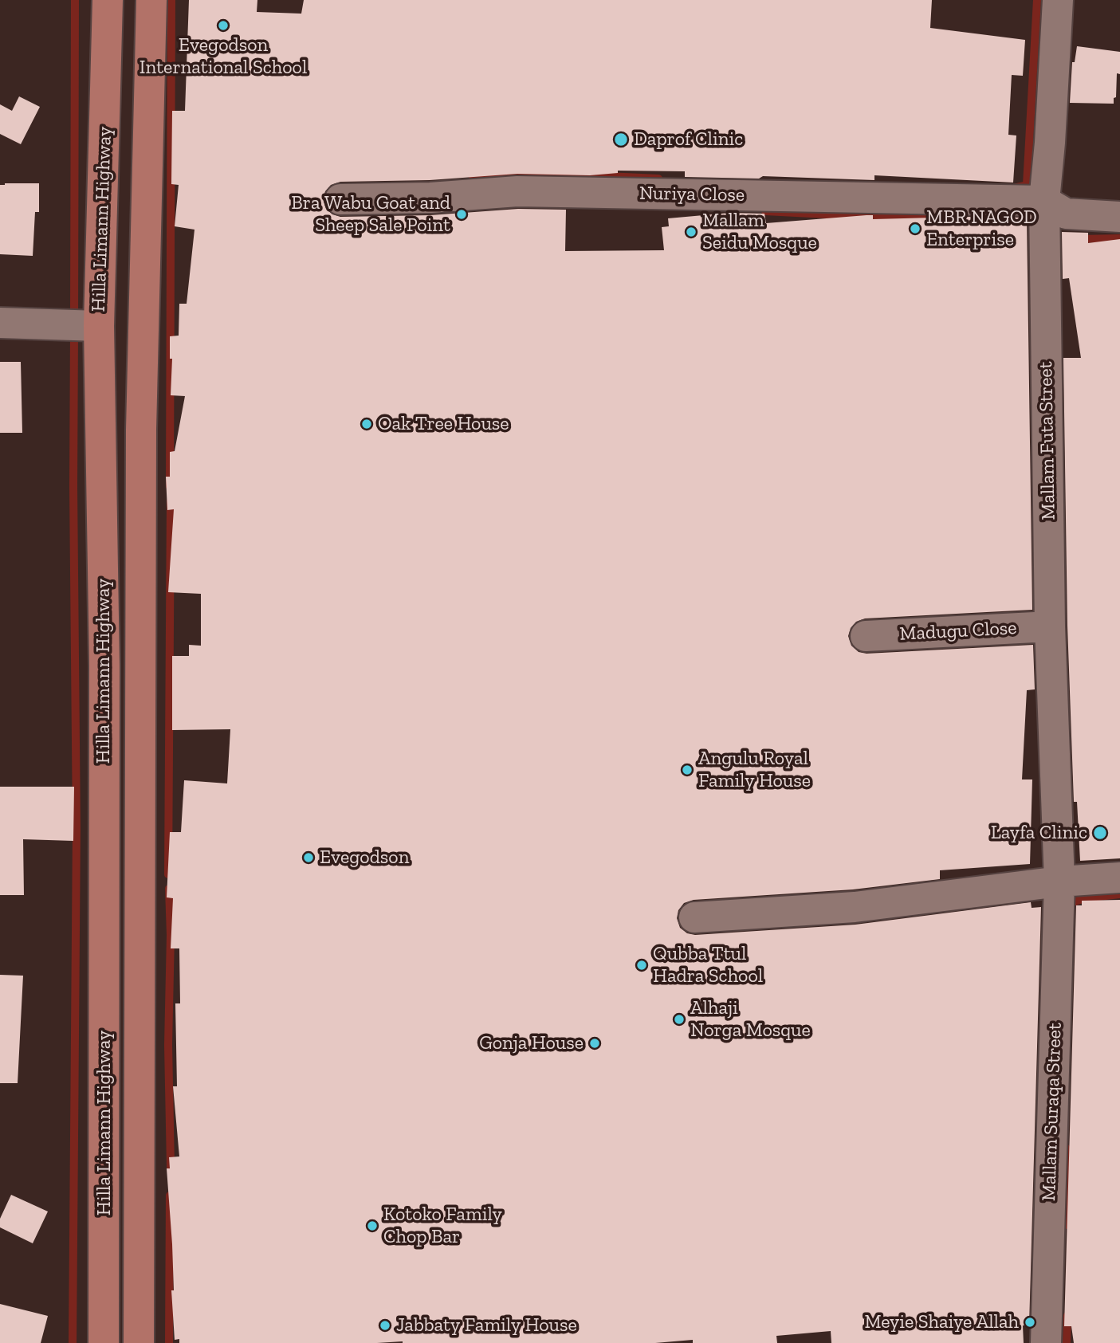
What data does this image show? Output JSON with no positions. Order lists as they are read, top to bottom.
{
  "streets": {
    "main road": ["Hilla Limann Highway"],
    "street": [
      "Nuriya Close",
      "Mallam Futa Street",
      "Madugu Close",
      "Mallam Suraqa Street"
    ]
  },
  "crossings": [
    ["Nuriya Close", "Mallam Futa Street"],
    ["Mallam Futa Street", "Madugu Close"],
    ["Mallam Futa Street", "Mallam Suraqa Street"]
  ],
  "places": [
    "Evegodson International School",
    "Daprof Clinic",
    "Bra Wabu Goat and Sheep Sale Point",
    "MBR NAGOD Enterprise",
    "Mallam Seidu Mosque",
    "Oak Tree House",
    "Angulu Royal Family House",
    "Layfa Clinic",
    "Evegodson",
    "Qubba Ttul Hadra School",
    "Alhaji Norga Mosque",
    "Gonja House",
    "Kotoko Family Chop Bar",
    "Meyie Shaiye Allah",
    "Jabbaty Family House"
  ]
}
